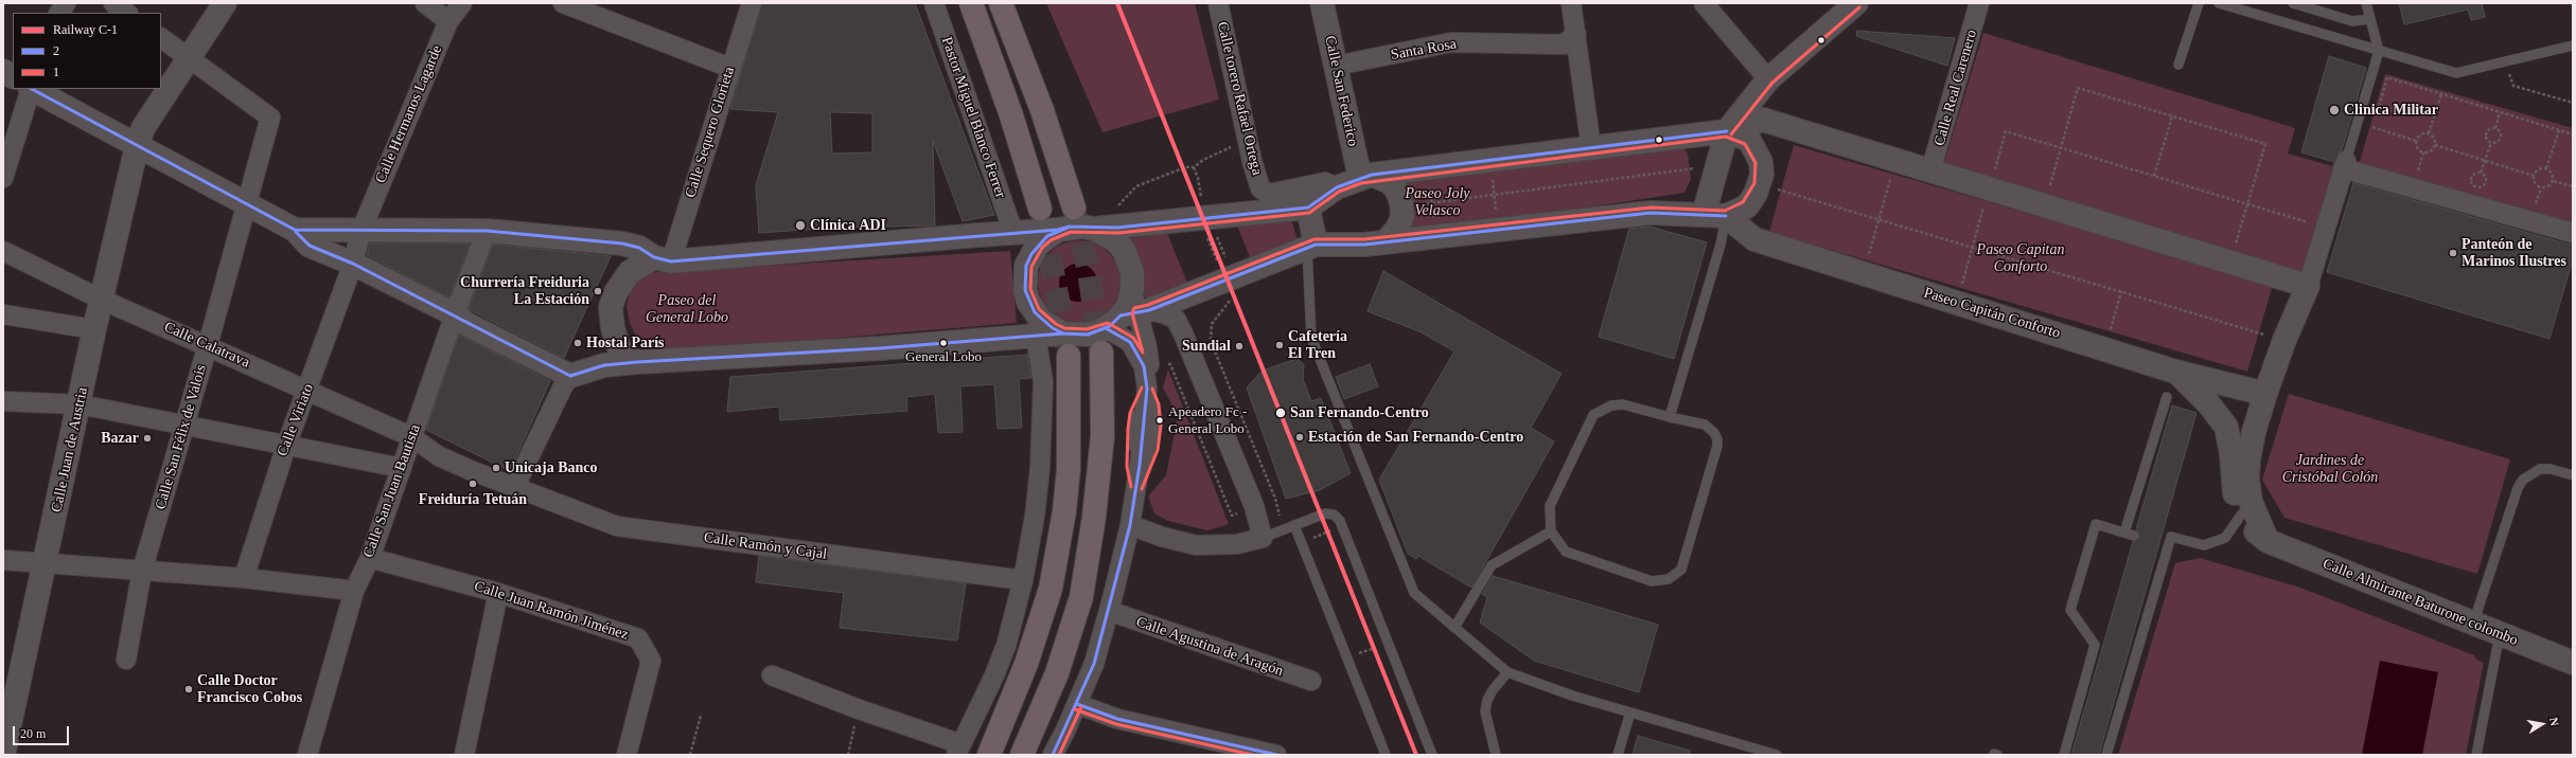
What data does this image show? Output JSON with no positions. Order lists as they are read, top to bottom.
{
  "streets": {
    "street": [
      "Santa Rosa",
      "Calle Real Carenero",
      "Calle San Federico",
      "Calle torero Rafael Ortega",
      "Calle Hermanos Lagarde",
      "Pastor Miguel Blanco Ferrer",
      "Calle Sequero Glorieta",
      "Paseo Capitán Conforto",
      "Calle Calatrava",
      "Calle Viriato",
      "Calle San Félix de Valois",
      "Calle Juan de Austria",
      "Calle San Juan Bautista",
      "Calle Ramón y Cajal",
      "Calle Almirante Baturone colombo",
      "Calle Juan Ramón Jiménez",
      "Calle Agustina de Aragón"
    ]
  },
  "crossings": [
    ["Santa Rosa", "Calle San Federico"],
    ["Calle San Federico", "Calle torero Rafael Ortega"],
    ["Calle Hermanos Lagarde", "Calle Viriato"],
    ["Paseo Capitán Conforto", "Calle Almirante Baturone colombo"],
    ["Calle Calatrava", "Calle Viriato"],
    ["Calle Calatrava", "Calle San Félix de Valois"],
    ["Calle Calatrava", "Calle Juan de Austria"],
    ["Calle Calatrava", "Calle San Juan Bautista"],
    ["Calle Calatrava", "Calle Ramón y Cajal"],
    ["Calle San Félix de Valois", "Calle Juan de Austria"],
    ["Calle San Juan Bautista", "Calle Ramón y Cajal"],
    ["Calle San Juan Bautista", "Calle Juan Ramón Jiménez"]
  ],
  "parks": [
    "Paseo Joly Velasco",
    "Paseo Capitan Conforto",
    "Paseo del General Lobo",
    "Jardines de Cristóbal Colón"
  ],
  "places": [
    "Clinica Militar",
    "Clínica ADI",
    "Panteón de Marinos Ilustres",
    "Churrería Freiduria La Estación",
    "Hostal París",
    "General Lobo",
    "Cafetería El Tren",
    "Sundial",
    "San Fernando-Centro",
    "Apeadero Fc - General Lobo",
    "Estación de San Fernando-Centro",
    "Bazar",
    "Unicaja Banco",
    "Freiduría Tetuán",
    "Calle Doctor Francisco Cobos"
  ],
  "lines": ["rail line C-1", "transit line 1", "transit line 2"],
  "legend": ["Railway C-1", "2", "1"],
  "scale_bar": "20 m",
  "north": "right"
}
